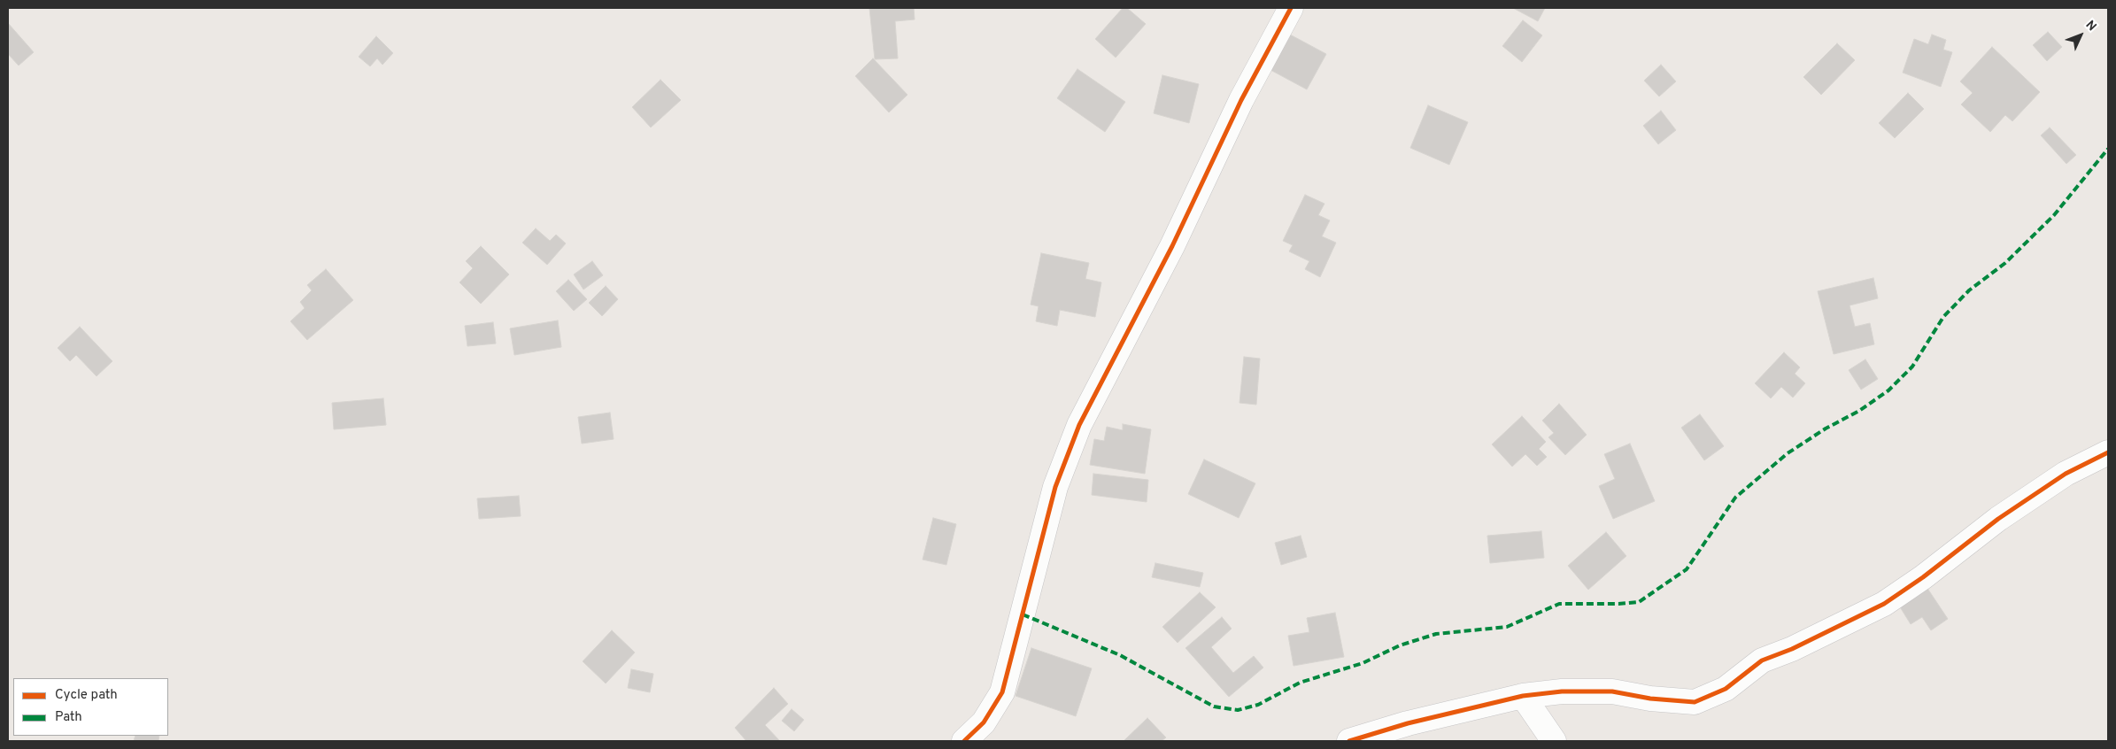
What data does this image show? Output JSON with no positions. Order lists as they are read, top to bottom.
{
  "legend": ["Cycle path", "Path"],
  "north": "top right"
}
